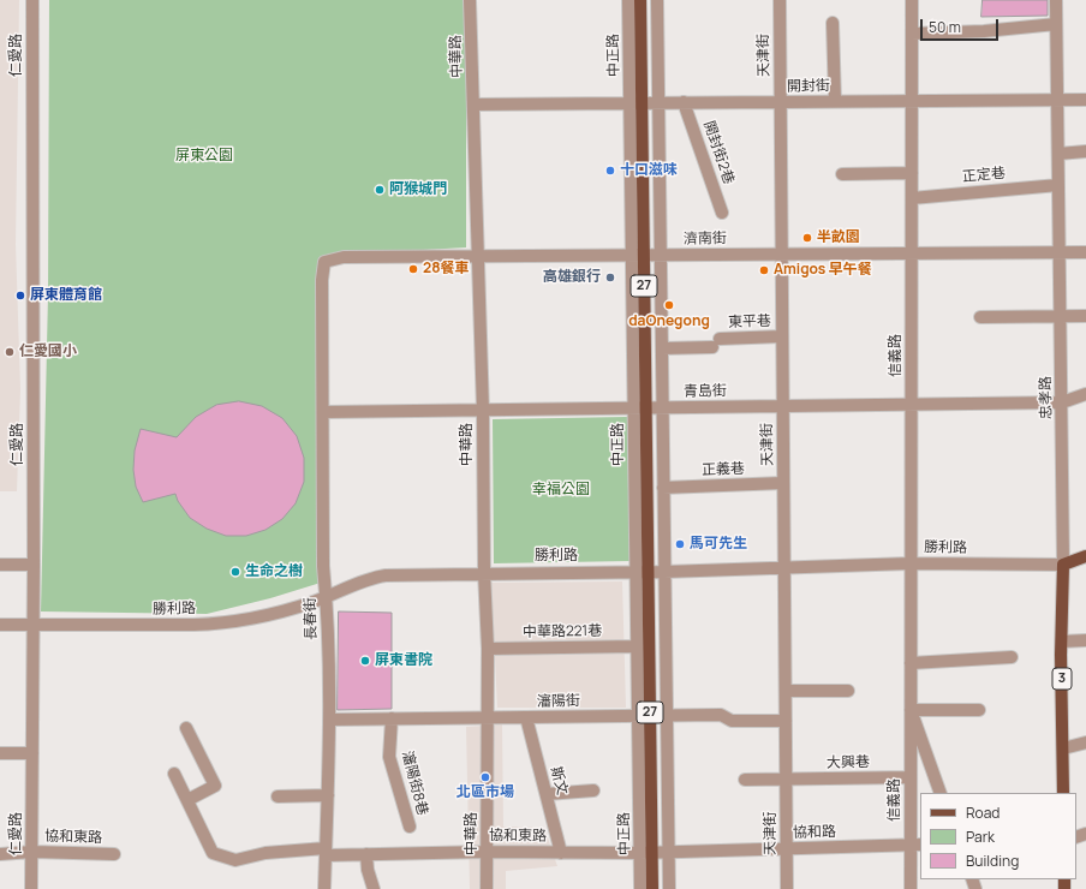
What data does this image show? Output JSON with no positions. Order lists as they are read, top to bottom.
{
  "streets": {
    "main road": [
      "中正路",
      "27",
      "忠孝路",
      "勝利路",
      "3"
    ],
    "street": [
      "仁愛路",
      "天津街",
      "中華路",
      "開封街",
      "開封街2巷",
      "正定巷",
      "濟南街",
      "東平巷",
      "信義路",
      "青島街",
      "正義巷",
      "長春街",
      "中華路221巷",
      "瀋陽街",
      "大興巷",
      "斯文",
      "瀋陽街8巷",
      "協和路",
      "協和東路"
    ]
  },
  "crossings": [
    ["仁愛路", "勝利路"],
    ["仁愛路", "協和東路"],
    ["中正路", "開封街"],
    ["中正路", "濟南街"],
    ["中正路", "青島街"],
    ["中正路", "勝利路"],
    ["中正路", "中華路221巷"],
    ["中正路", "瀋陽街"],
    ["中正路", "協和路"],
    ["中正路", "協和東路"],
    ["天津街", "開封街"],
    ["天津街", "濟南街"],
    ["天津街", "東平巷"],
    ["天津街", "青島街"],
    ["天津街", "正義巷"],
    ["天津街", "勝利路"],
    ["天津街", "瀋陽街"],
    ["天津街", "大興巷"],
    ["天津街", "協和路"],
    ["中華路", "開封街"],
    ["中華路", "濟南街"],
    ["中華路", "青島街"],
    ["中華路", "勝利路"],
    ["中華路", "中華路221巷"],
    ["中華路", "瀋陽街"],
    ["中華路", "協和東路"],
    ["開封街", "開封街2巷"],
    ["開封街", "信義路"],
    ["開封街", "忠孝路"],
    ["正定巷", "信義路"],
    ["正定巷", "忠孝路"],
    ["濟南街", "信義路"],
    ["濟南街", "忠孝路"],
    ["濟南街", "長春街"],
    ["信義路", "青島街"],
    ["信義路", "勝利路"],
    ["信義路", "大興巷"],
    ["信義路", "協和路"],
    ["青島街", "忠孝路"],
    ["青島街", "長春街"],
    ["忠孝路", "勝利路"],
    ["勝利路", "長春街"],
    ["長春街", "瀋陽街"],
    ["長春街", "協和東路"],
    ["瀋陽街", "斯文"],
    ["瀋陽街", "瀋陽街8巷"],
    ["斯文", "協和東路"],
    ["協和路", "協和東路"]
  ],
  "parks": ["屏東公園", "幸福公園"],
  "places": [
    "十口滋味",
    "阿猴城門",
    "半畝園",
    "28餐車",
    "Amigos 早午餐",
    "高雄銀行",
    "屏東體育館",
    "daOnegong",
    "仁愛國小",
    "馬可先生",
    "生命之樹",
    "屏東書院",
    "北區市場"
  ],
  "legend": ["Road", "Park", "Building"],
  "scale_bar": "50 m"
}
